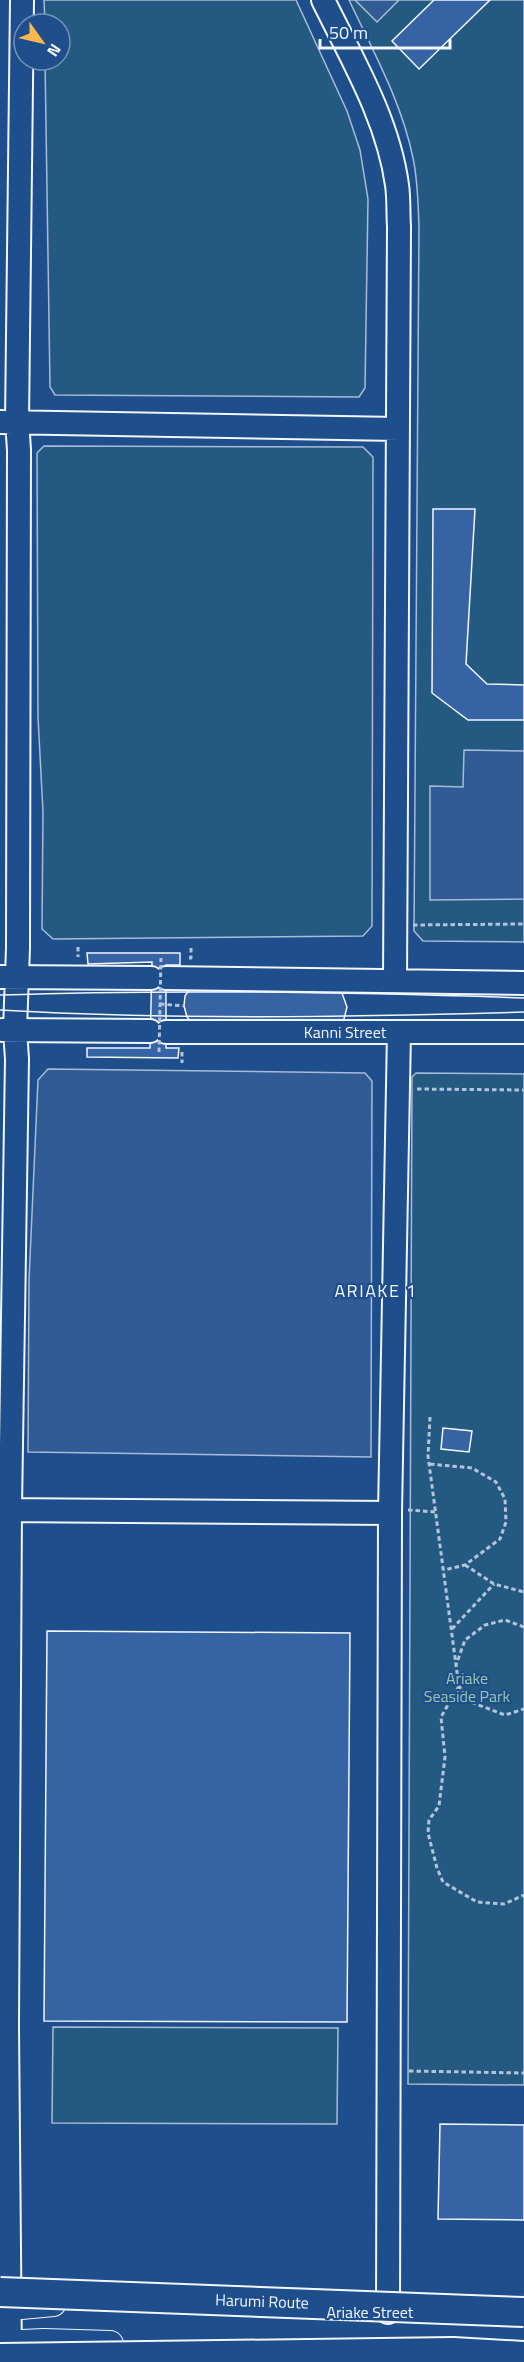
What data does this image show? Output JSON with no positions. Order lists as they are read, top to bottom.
{
  "streets": {
    "highway": ["Harumi Route"],
    "main road": ["Ariake Street"],
    "street": ["Kanni Street"]
  },
  "crossings": [
    ["Harumi Route", "Ariake Street"]
  ],
  "districts": ["ARIAKE 1"],
  "parks": ["Ariake Seaside Park"],
  "scale_bar": "50 m",
  "north": "bottom right"
}
